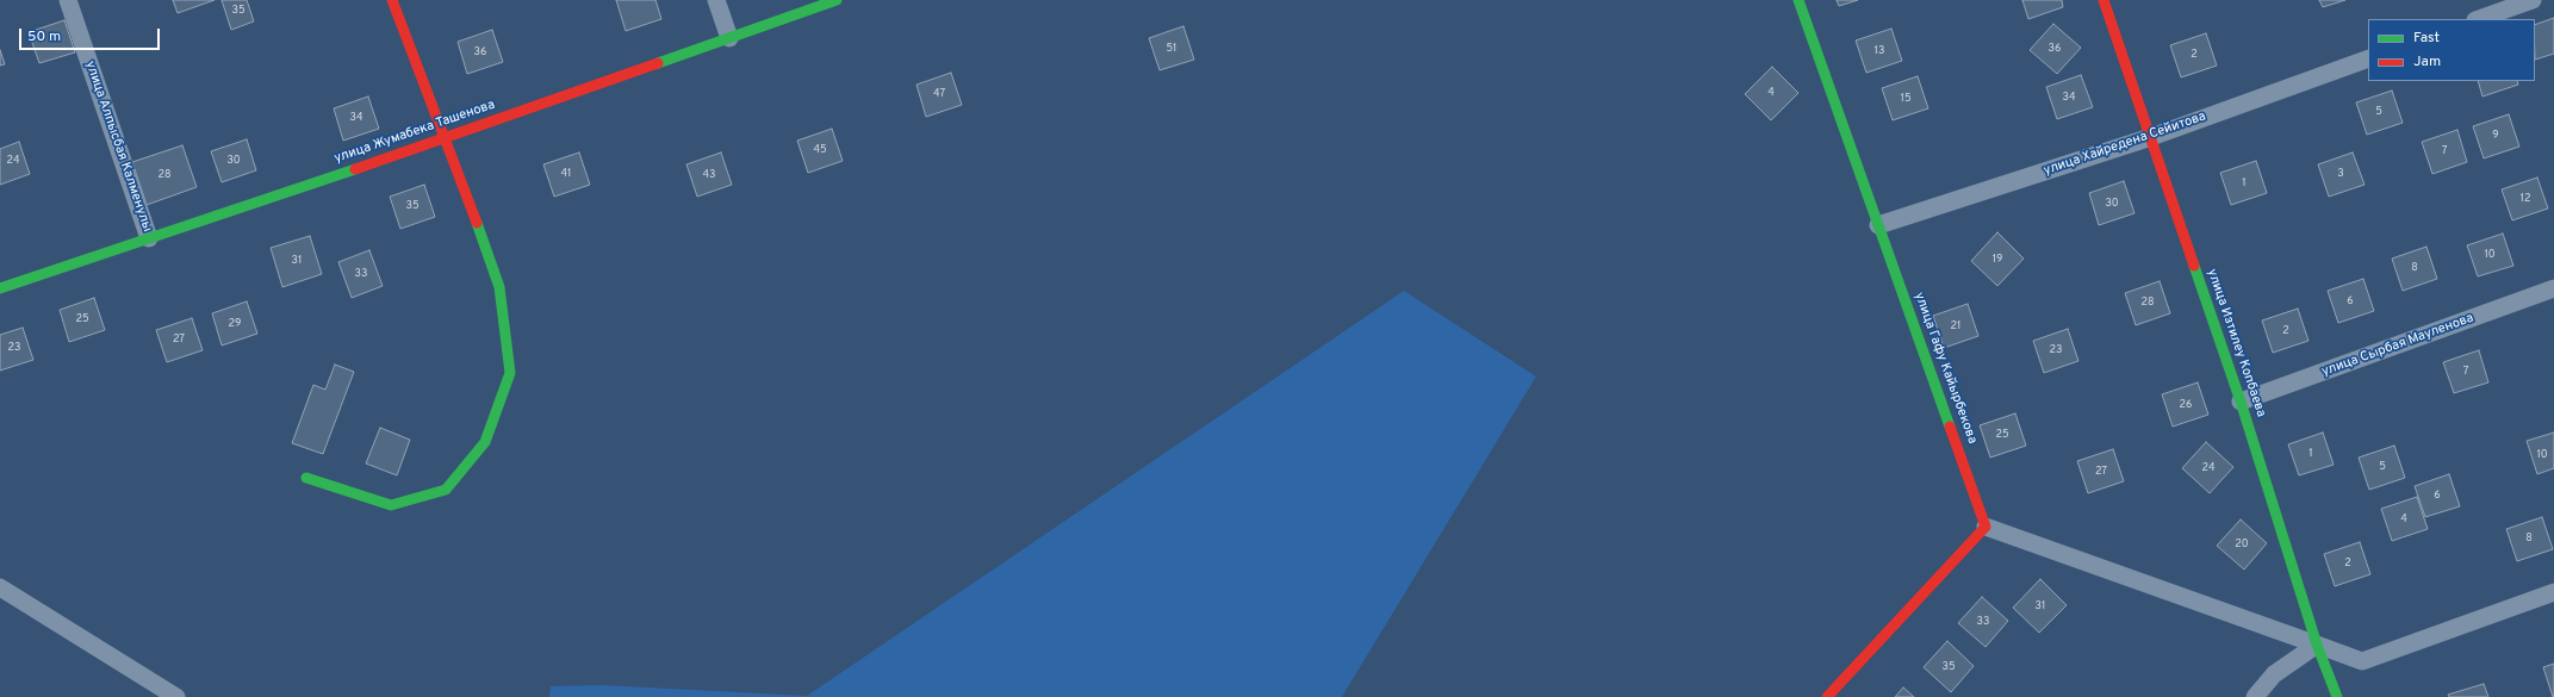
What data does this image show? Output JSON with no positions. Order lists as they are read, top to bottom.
{
  "streets": {
    "street": [
      "улица Жумабека Ташенова",
      "улица Хайредена Сейитова",
      "улица Алпысбая Калменулы",
      "улица Изтилеу Копбаева",
      "улица Сырбая Мауленова",
      "улица Гафу Кайырбекова"
    ]
  },
  "crossings": [
    ["улица Жумабека Ташенова", "улица Алпысбая Калменулы"],
    ["улица Хайредена Сейитова", "улица Изтилеу Копбаева"],
    ["улица Хайредена Сейитова", "улица Гафу Кайырбекова"],
    ["улица Изтилеу Копбаева", "улица Сырбая Мауленова"]
  ],
  "house_numbers": [
    "35",
    "51",
    "36",
    "13",
    "36",
    "2",
    "4",
    "47",
    "34",
    "15",
    "5",
    "34",
    "9",
    "45",
    "7",
    "24",
    "30",
    "41",
    "3",
    "28",
    "43",
    "1",
    "12",
    "30",
    "35",
    "10",
    "19",
    "31",
    "8",
    "33",
    "6",
    "28",
    "25",
    "29",
    "21",
    "2",
    "27",
    "23",
    "23",
    "7",
    "26",
    "25",
    "1",
    "10",
    "5",
    "24",
    "27",
    "6",
    "4",
    "8",
    "20",
    "2",
    "31",
    "33",
    "35"
  ],
  "legend": ["Fast", "Jam"],
  "scale_bar": "50 m"
}
